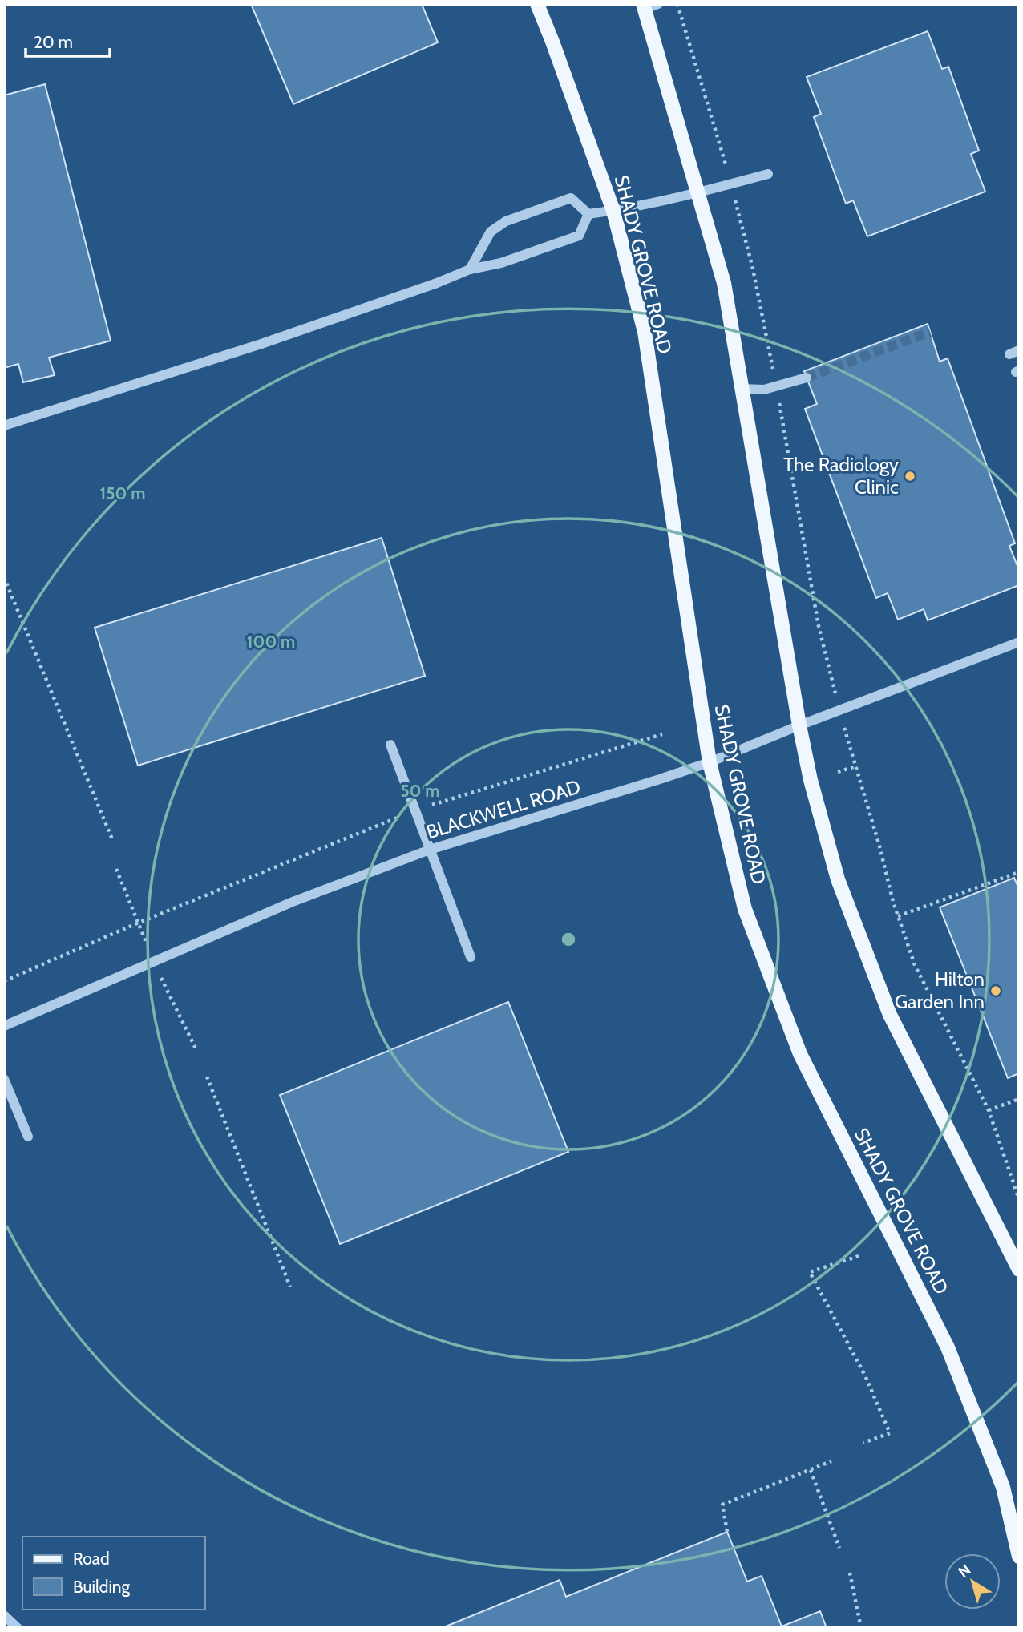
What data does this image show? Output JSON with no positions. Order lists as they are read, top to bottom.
{
  "streets": {
    "main road": ["SHADY GROVE ROAD"],
    "street": ["BLACKWELL ROAD"]
  },
  "crossings": [
    ["SHADY GROVE ROAD", "BLACKWELL ROAD"]
  ],
  "places": ["The Radiology Clinic", "Hilton Garden Inn"],
  "legend": ["Road", "Building"],
  "scale_bar": "20 m",
  "north": "top left",
  "rings": ["150 m", "100 m", "50 m"]
}
